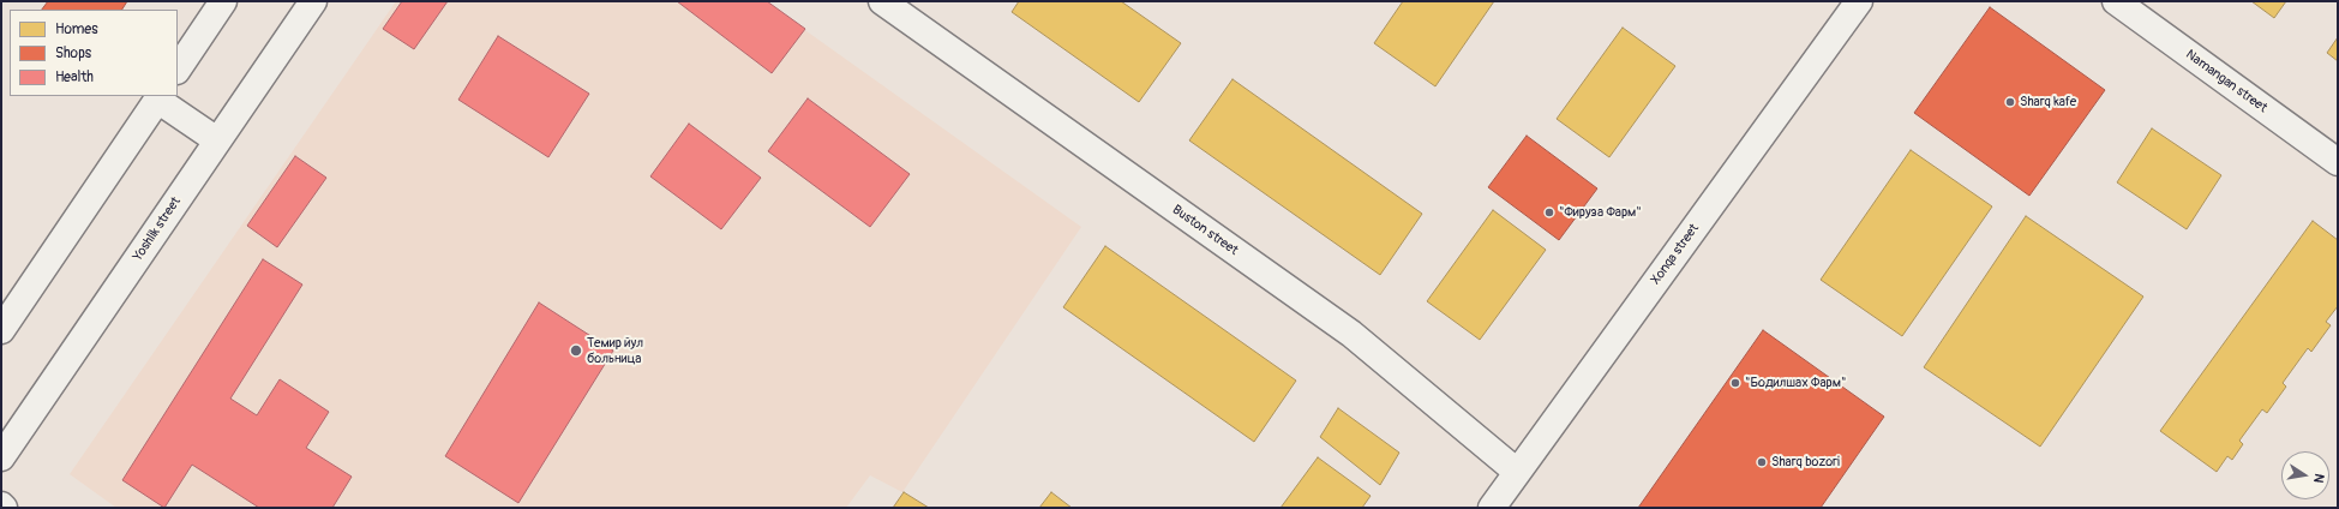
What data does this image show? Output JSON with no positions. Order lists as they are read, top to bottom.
{
  "streets": {
    "main road": [
      "Namangan street",
      "Yoshlik street",
      "Buston street",
      "Xonqa street"
    ]
  },
  "crossings": [
    ["Buston street", "Xonqa street"]
  ],
  "places": [
    "Sharq kafe",
    "\"Фируза Фарм\"",
    "Темир йул больница",
    "\"Бодилшах Фарм\"",
    "Sharq bozori"
  ],
  "legend": ["Homes", "Shops", "Health"],
  "north": "right"
}
